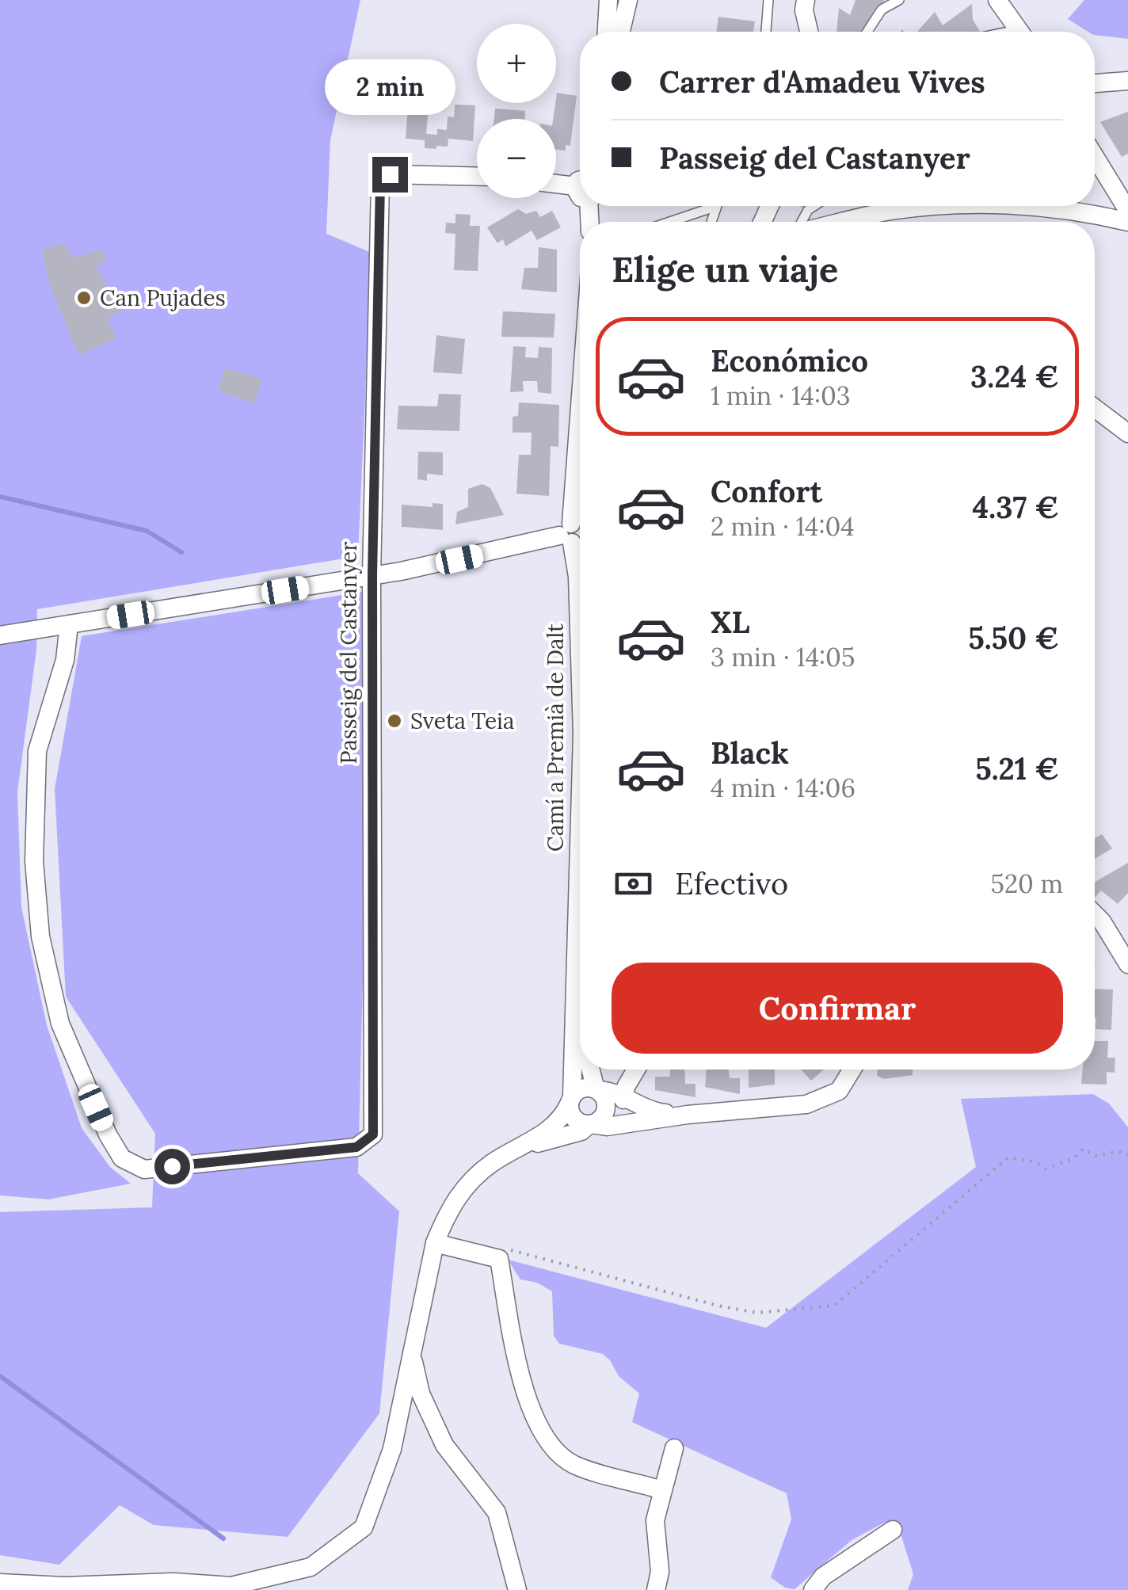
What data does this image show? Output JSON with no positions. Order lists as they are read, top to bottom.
{
  "streets": {
    "street": ["Passeig del Castanyer", "Camí a Premià de Dalt"]
  },
  "places": ["Can Pujades", "Sveta Teia"],
  "page": {
    "map_buttons": ["+", "−"],
    "banner": ["Carrer d'Amadeu Vives", "Passeig del Castanyer"],
    "bubble": "2 min",
    "heading": "Elige un viaje",
    "list": [
      {
        "name": "Económico",
        "note": "1 min · 14:03",
        "value": "3.24 €"
      },
      {
        "name": "Confort",
        "note": "2 min · 14:04",
        "value": "4.37 €"
      },
      {
        "name": "XL",
        "note": "3 min · 14:05",
        "value": "5.50 €"
      },
      {
        "name": "Black",
        "note": "4 min · 14:06",
        "value": "5.21 €"
      }
    ],
    "pay": ["Efectivo", "520 m"],
    "buttons": "Confirmar"
  }
}
